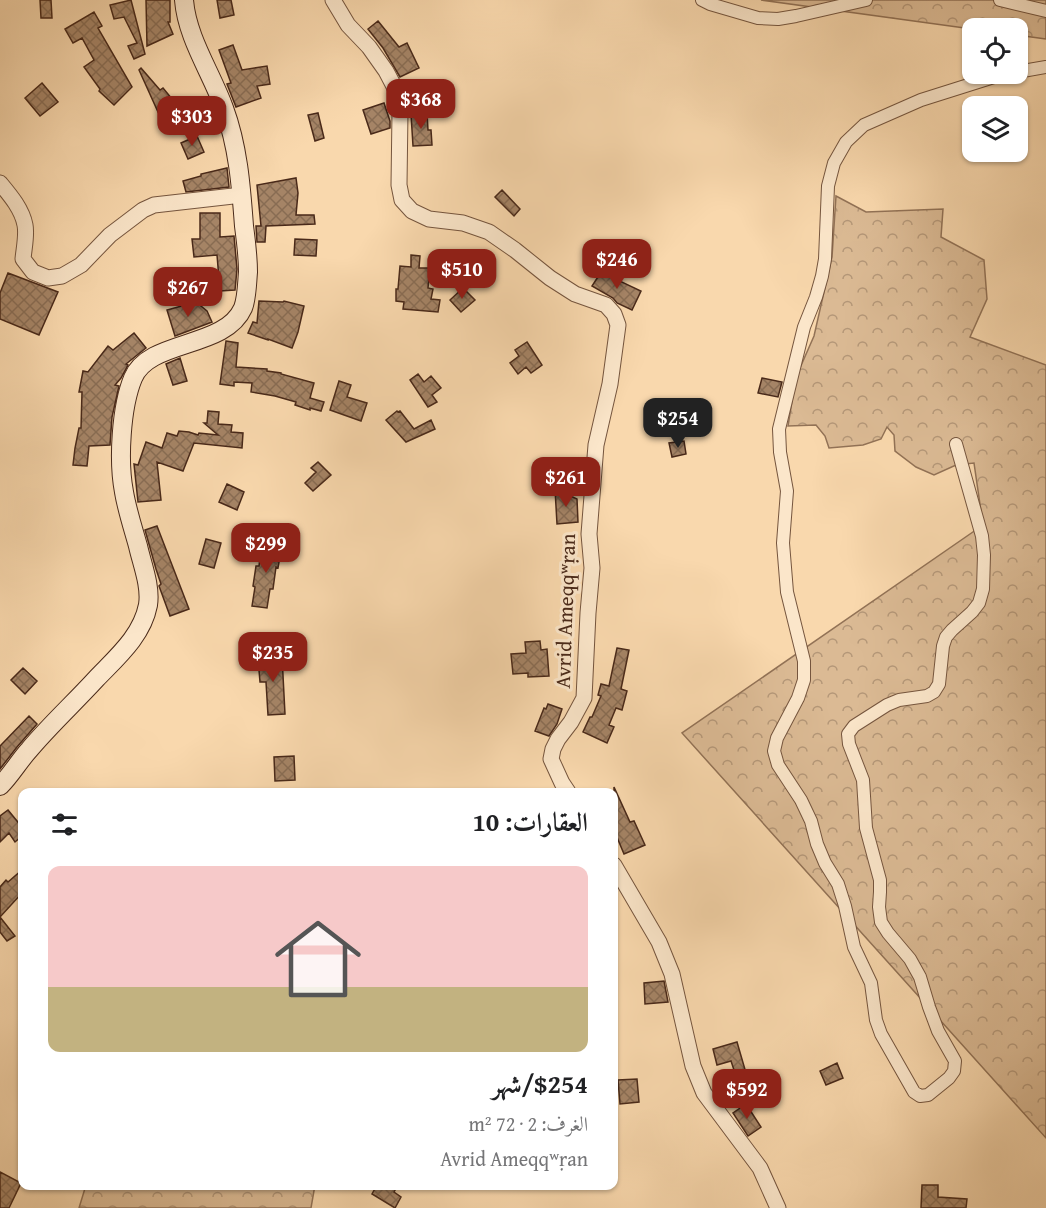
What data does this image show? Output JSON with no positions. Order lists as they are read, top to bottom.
{
  "streets": {
    "street": ["Avrid Ameqqʷṛan"]
  },
  "page": {
    "price": [
      "$368",
      "$303",
      "$246",
      "$510",
      "$267",
      "$254",
      "$261",
      "$299",
      "$235",
      "$592"
    ],
    "heading": "العقارات: 10",
    "list": [
      {
        "name": "$254/شهر",
        "note": "الغرف: 2 · 72 m² · Avrid Ameqqʷṛan"
      }
    ]
  }
}
